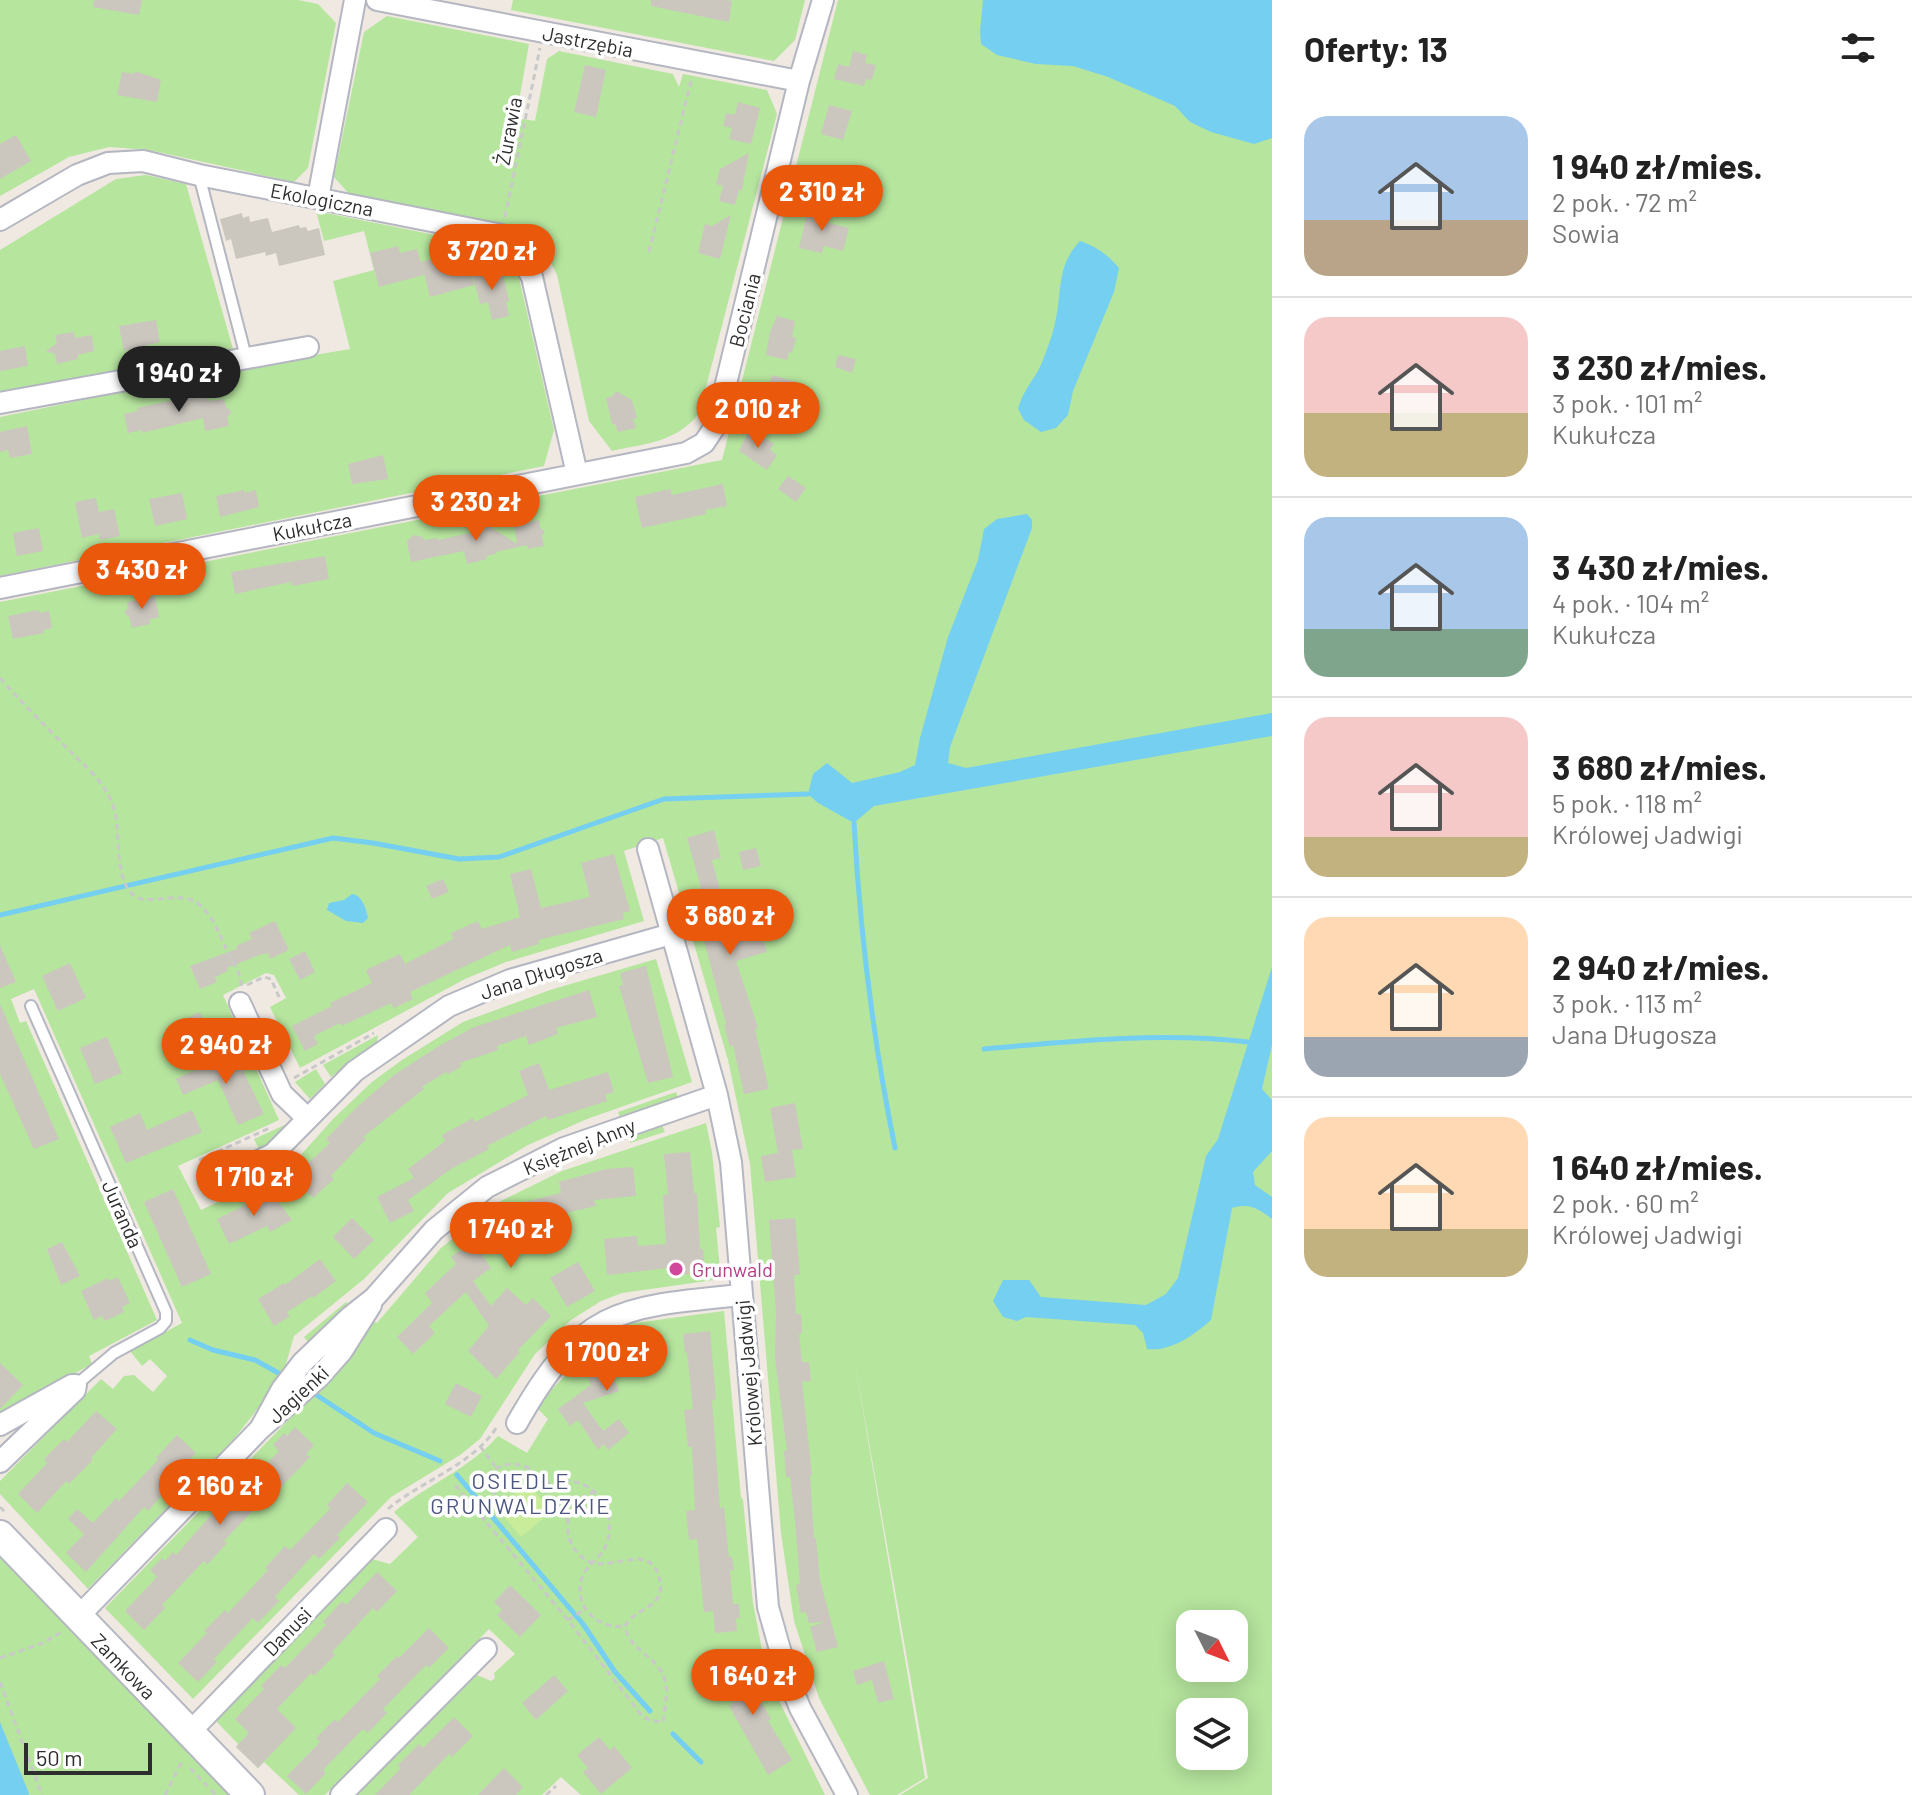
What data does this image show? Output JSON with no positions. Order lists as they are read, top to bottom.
{
  "streets": {
    "street": [
      "Jastrzębia",
      "Ekologiczna",
      "Bociania",
      "Kukułcza",
      "Jana Długosza",
      "Księżnej Anny",
      "Juranda",
      "Królowej Jadwigi",
      "Jagienki",
      "Danusi",
      "Zamkowa"
    ],
    "path": ["Żurawia"]
  },
  "crossings": [
    ["Jastrzębia", "Żurawia"],
    ["Jastrzębia", "Bociania"],
    ["Żurawia", "Ekologiczna"],
    ["Bociania", "Kukułcza"],
    ["Jana Długosza", "Królowej Jadwigi"],
    ["Księżnej Anny", "Królowej Jadwigi"],
    ["Księżnej Anny", "Jagienki"],
    ["Jagienki", "Zamkowa"],
    ["Danusi", "Zamkowa"]
  ],
  "districts": ["OSIEDLE GRUNWALDZKIE"],
  "places": ["Grunwald"],
  "scale_bar": "50 m",
  "north": "bottom right",
  "page": {
    "heading": "Oferty: 13",
    "list": [
      {
        "name": "1 940 zł/mies.",
        "note": "2 pok. · 72 m² · Sowia"
      },
      {
        "name": "3 230 zł/mies.",
        "note": "3 pok. · 101 m² · Kukułcza"
      },
      {
        "name": "3 430 zł/mies.",
        "note": "4 pok. · 104 m² · Kukułcza"
      },
      {
        "name": "3 680 zł/mies.",
        "note": "5 pok. · 118 m² · Królowej Jadwigi"
      },
      {
        "name": "2 940 zł/mies.",
        "note": "3 pok. · 113 m² · Jana Długosza"
      },
      {
        "name": "1 640 zł/mies.",
        "note": "2 pok. · 60 m² · Królowej Jadwigi"
      }
    ],
    "price": [
      "2 310 zł",
      "3 720 zł",
      "1 940 zł",
      "2 010 zł",
      "3 230 zł",
      "3 430 zł",
      "3 680 zł",
      "2 940 zł",
      "1 710 zł",
      "1 740 zł",
      "1 700 zł",
      "2 160 zł",
      "1 640 zł"
    ],
    "scale": "50 m"
  }
}
